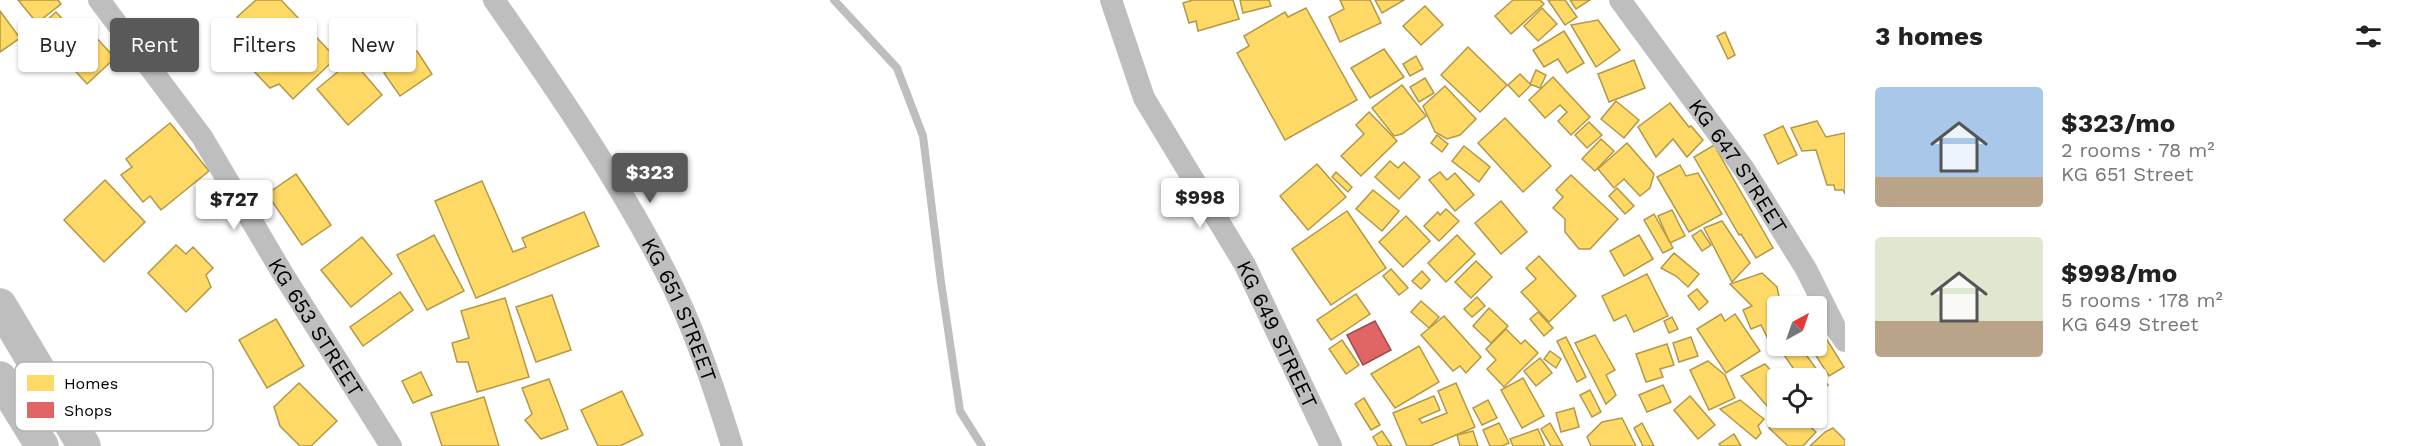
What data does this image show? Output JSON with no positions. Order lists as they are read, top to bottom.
{
  "streets": {
    "street": [
      "KG 647 STREET",
      "KG 651 STREET",
      "KG 653 STREET",
      "KG 649 STREET"
    ]
  },
  "legend": ["Homes", "Shops"],
  "north": "top right",
  "page": {
    "heading": "3 homes",
    "chip": [
      "Buy",
      "Rent",
      "Filters",
      "New"
    ],
    "list": [
      {
        "name": "$323/mo",
        "note": "2 rooms · 78 m² · KG 651 Street"
      },
      {
        "name": "$998/mo",
        "note": "5 rooms · 178 m² · KG 649 Street"
      }
    ],
    "price": ["$323", "$998", "$727"]
  }
}
